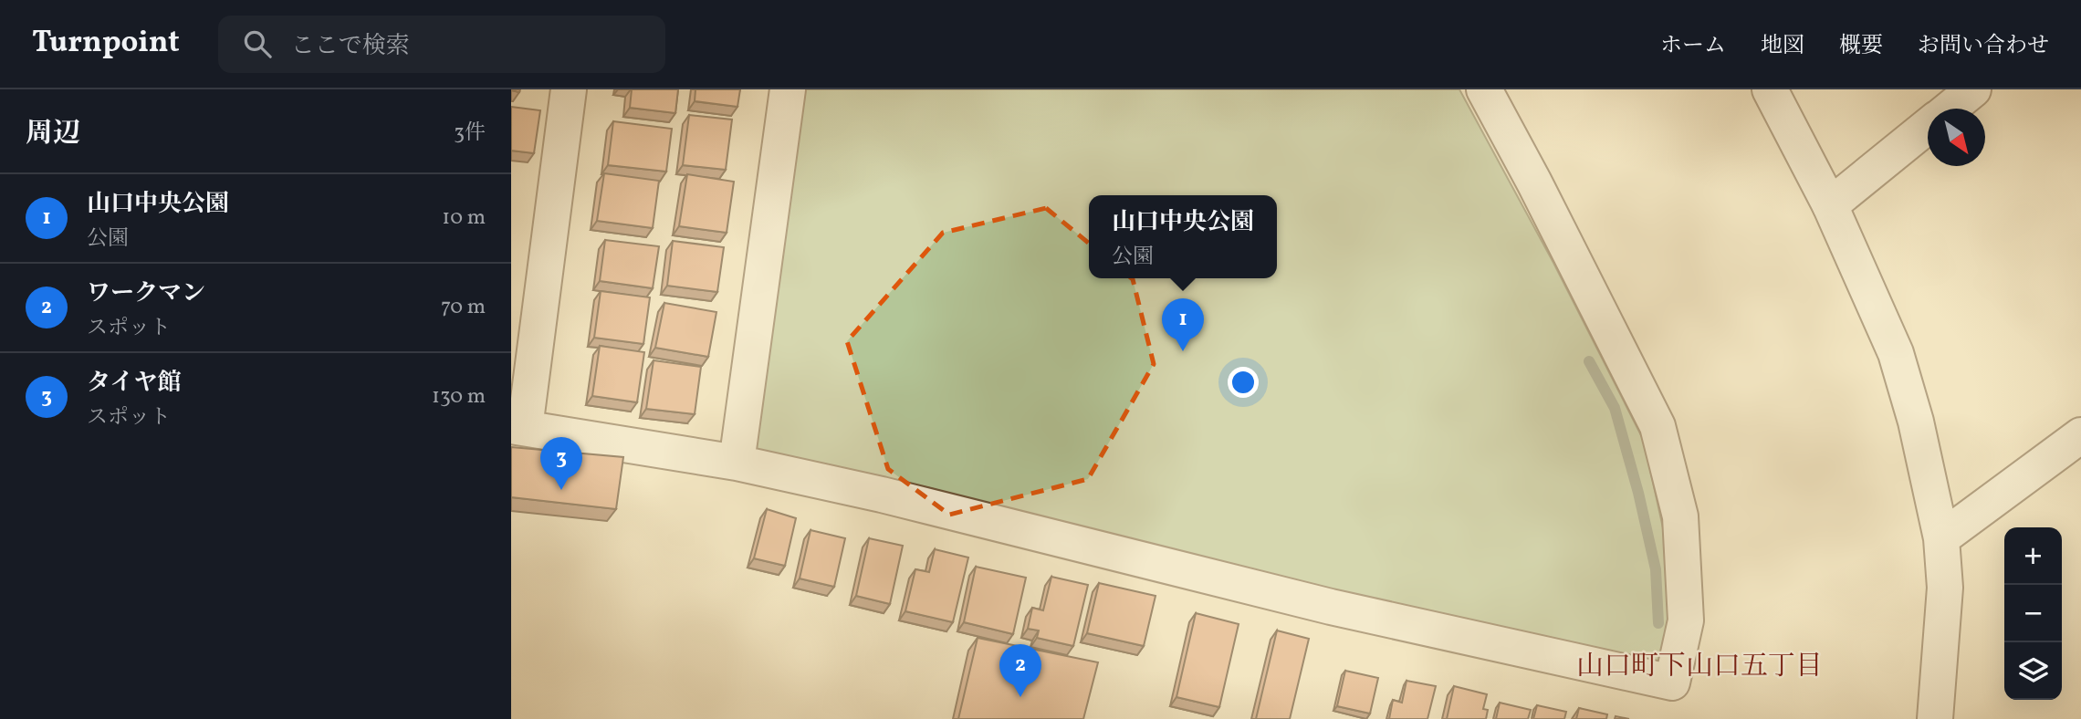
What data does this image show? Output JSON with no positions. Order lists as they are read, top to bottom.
{
  "districts": ["山口町下山口五丁目"],
  "north": "bottom right",
  "page": {
    "header": "Turnpoint",
    "search": "ここで検索",
    "nav": [
      "ホーム",
      "地図",
      "概要",
      "お問い合わせ"
    ],
    "heading": ["周辺", "3件"],
    "list": [
      {
        "mark": "1",
        "name": "山口中央公園",
        "note": "公園",
        "value": "10 m"
      },
      {
        "mark": "2",
        "name": "ワークマン",
        "note": "スポット",
        "value": "70 m"
      },
      {
        "mark": "3",
        "name": "タイヤ館",
        "note": "スポット",
        "value": "130 m"
      }
    ],
    "popup": ["山口中央公園", "公園"],
    "pins": ["1", "3", "2"],
    "map_buttons": ["+", "−"]
  }
}
